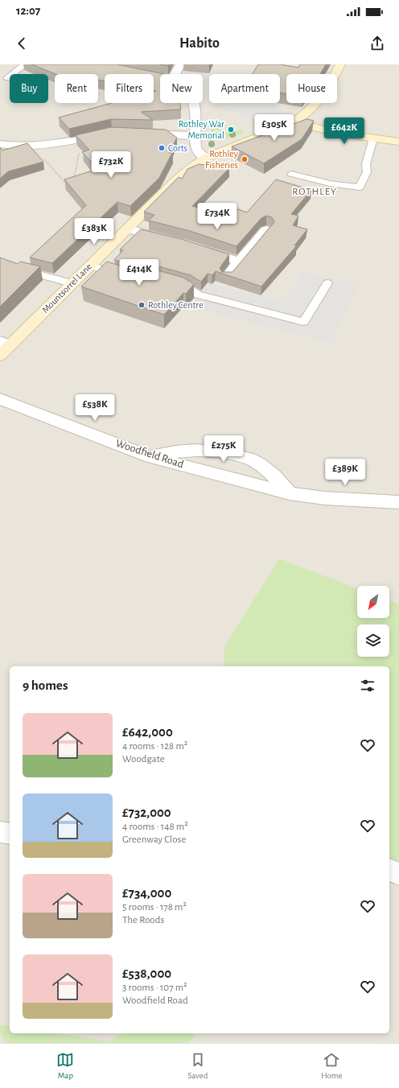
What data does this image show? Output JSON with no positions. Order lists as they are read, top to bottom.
{
  "streets": {
    "street": ["Mountsorrel Lane", "Woodfield Road"]
  },
  "districts": ["ROTHLEY"],
  "places": [
    "Rothley War Memorial",
    "Corts",
    "Rothley Fisheries",
    "Rothley Centre"
  ],
  "north": "bottom left",
  "page": {
    "status": "12:07",
    "header": "Habito",
    "chip": [
      "Buy",
      "Rent",
      "Filters",
      "New",
      "Apartment",
      "House"
    ],
    "price": [
      "£305K",
      "£642K",
      "£732K",
      "£734K",
      "£383K",
      "£414K",
      "£538K",
      "£275K",
      "£389K"
    ],
    "heading": "9 homes",
    "list": [
      {
        "name": "£642,000",
        "note": "4 rooms · 128 m² · Woodgate"
      },
      {
        "name": "£732,000",
        "note": "4 rooms · 148 m² · Greenway Close"
      },
      {
        "name": "£734,000",
        "note": "5 rooms · 178 m² · The Roods"
      },
      {
        "name": "£538,000",
        "note": "3 rooms · 107 m² · Woodfield Road"
      }
    ],
    "tabs": ["Map", "Saved", "Home"]
  }
}
